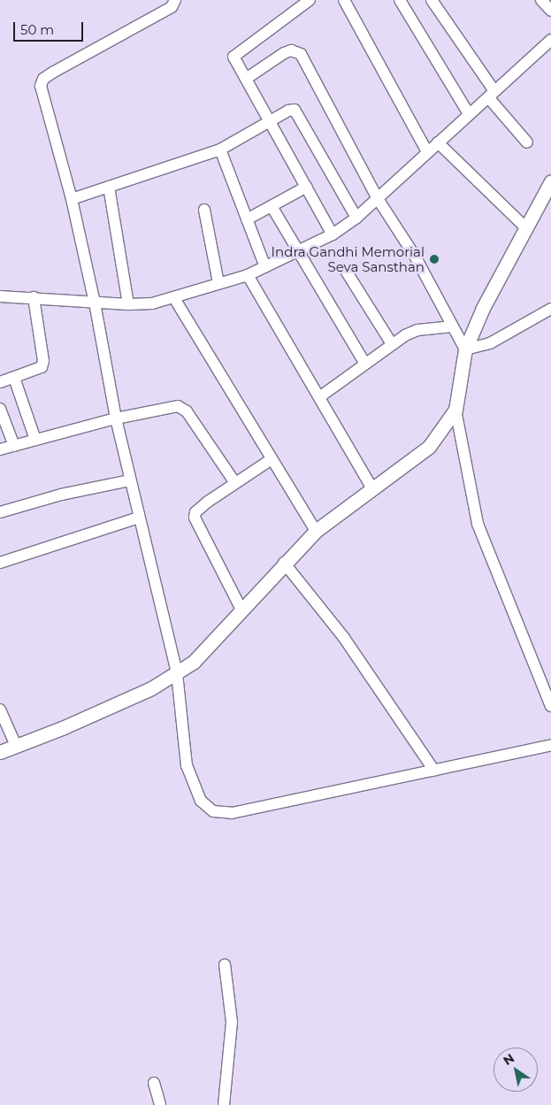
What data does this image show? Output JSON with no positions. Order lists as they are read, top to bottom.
{
  "places": ["Indra Gandhi Memorial Seva Sansthan"],
  "scale_bar": "50 m",
  "north": "top left"
}
